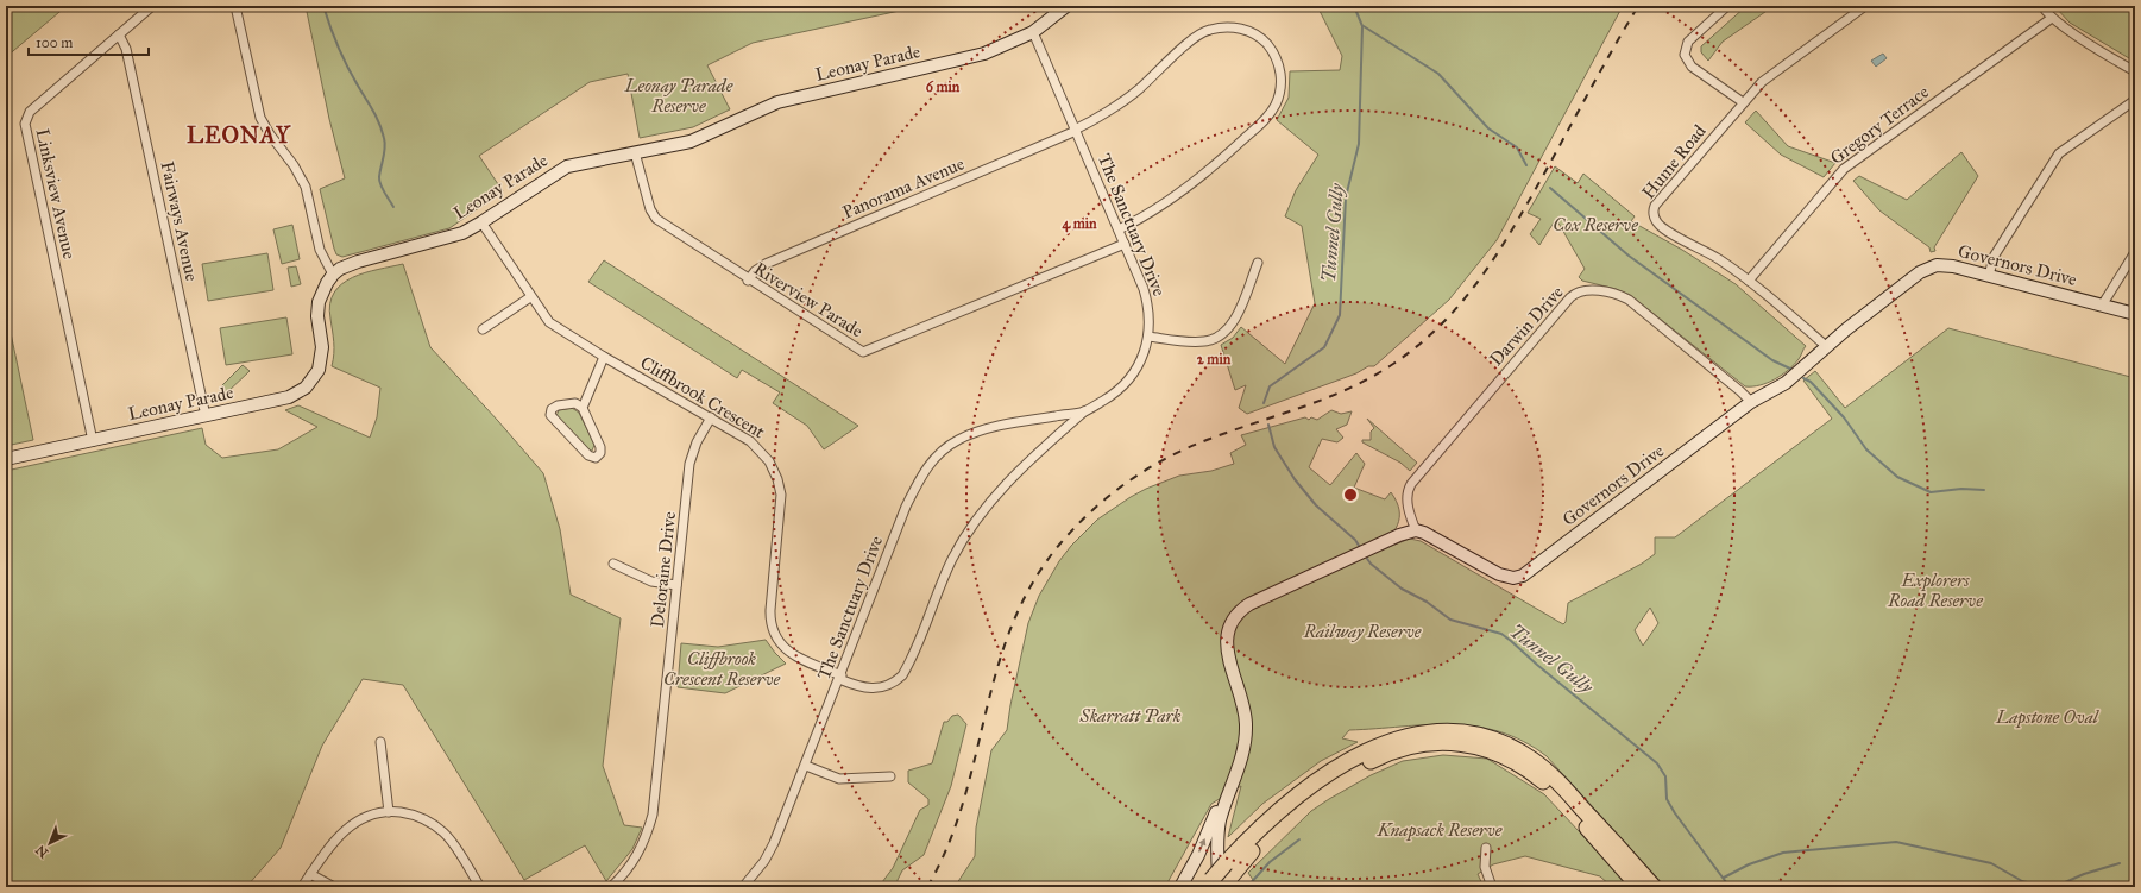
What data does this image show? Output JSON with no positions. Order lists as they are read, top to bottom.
{
  "streets": {
    "main road": ["Leonay Parade", "Governors Drive"],
    "street": [
      "Gregory Terrace",
      "Hume Road",
      "Panorama Avenue",
      "Linksview Avenue",
      "Fairways Avenue",
      "The Sanctuary Drive",
      "Riverview Parade",
      "Darwin Drive",
      "Cliffbrook Crescent",
      "Deloraine Drive"
    ]
  },
  "crossings": [
    ["Leonay Parade", "Linksview Avenue"],
    ["Leonay Parade", "Fairways Avenue"],
    ["Leonay Parade", "The Sanctuary Drive"],
    ["Leonay Parade", "Riverview Parade"],
    ["Leonay Parade", "Cliffbrook Crescent"],
    ["Gregory Terrace", "Hume Road"],
    ["Hume Road", "Governors Drive"],
    ["Panorama Avenue", "The Sanctuary Drive"],
    ["Panorama Avenue", "Riverview Parade"],
    ["Linksview Avenue", "Fairways Avenue"],
    ["The Sanctuary Drive", "Riverview Parade"],
    ["The Sanctuary Drive", "Cliffbrook Crescent"],
    ["Governors Drive", "Darwin Drive"],
    ["Cliffbrook Crescent", "Deloraine Drive"]
  ],
  "districts": ["LEONAY"],
  "water": ["Tunnel Gully"],
  "parks": [
    "Leonay Parade Reserve",
    "Cox Reserve",
    "Explorers Road Reserve",
    "Railway Reserve",
    "Cliffbrook Crescent Reserve",
    "Skarratt Park",
    "Lapstone Oval",
    "Knapsack Reserve"
  ],
  "scale_bar": "100 m",
  "north": "bottom left",
  "rings": ["6 min", "4 min", "2 min"]
}
